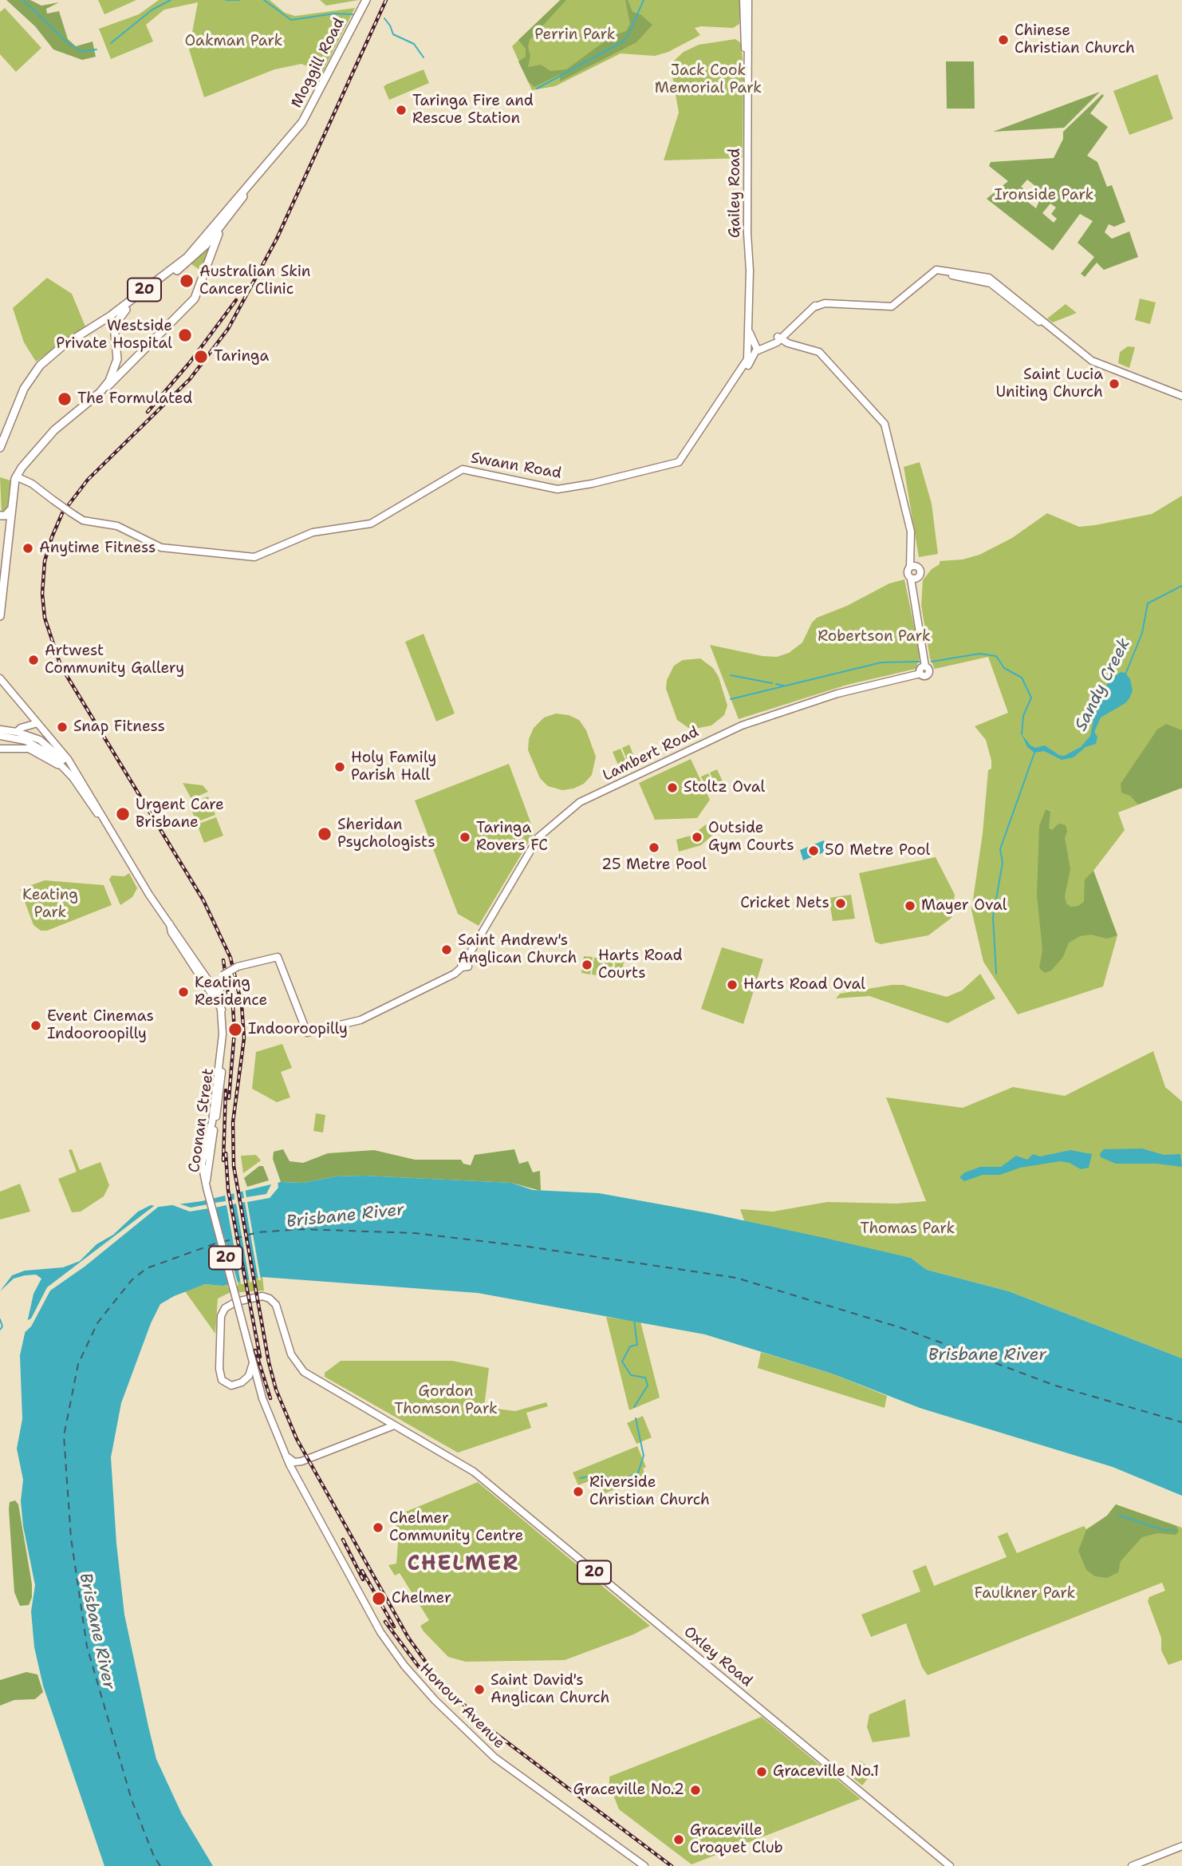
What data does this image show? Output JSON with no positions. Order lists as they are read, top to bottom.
{
  "streets": {
    "highway": ["Moggill Road", "20"],
    "main road": [
      "Gailey Road",
      "Swann Road",
      "Lambert Road",
      "Coonan Street",
      "Oxley Road",
      "Honour Avenue"
    ]
  },
  "crossings": [
    ["Moggill Road", "20"],
    ["Gailey Road", "Swann Road"],
    ["20", "Swann Road"],
    ["20", "Oxley Road"],
    ["20", "Honour Avenue"],
    ["Coonan Street", "Honour Avenue"]
  ],
  "districts": ["CHELMER"],
  "water": ["Sandy Creek", "Brisbane River"],
  "parks": [
    "Perrin Park",
    "Oakman Park",
    "Jack Cook Memorial Park",
    "Ironside Park",
    "Robertson Park",
    "Keating Park",
    "Thomas Park",
    "Gordon Thomson Park",
    "Faulkner Park"
  ],
  "places": [
    "Chinese Christian Church",
    "Taringa Fire and Rescue Station",
    "Australian Skin Cancer Clinic",
    "Westside Private Hospital",
    "Taringa",
    "Saint Lucia Uniting Church",
    "The Formulated",
    "Anytime Fitness",
    "Artwest Community Gallery",
    "Snap Fitness",
    "Holy Family Parish Hall",
    "Stoltz Oval",
    "Urgent Care Brisbane",
    "Sheridan Psychologists",
    "Taringa Rovers FC",
    "Outside Gym Courts",
    "25 Metre Pool",
    "50 Metre Pool",
    "Cricket Nets",
    "Mayer Oval",
    "Saint Andrew's Anglican Church",
    "Harts Road Courts",
    "Harts Road Oval",
    "Keating Residence",
    "Event Cinemas Indooroopilly",
    "Indooroopilly",
    "Riverside Christian Church",
    "Chelmer Community Centre",
    "Chelmer",
    "Saint David's Anglican Church",
    "Graceville No.1",
    "Graceville No.2",
    "Graceville Croquet Club"
  ]
}
